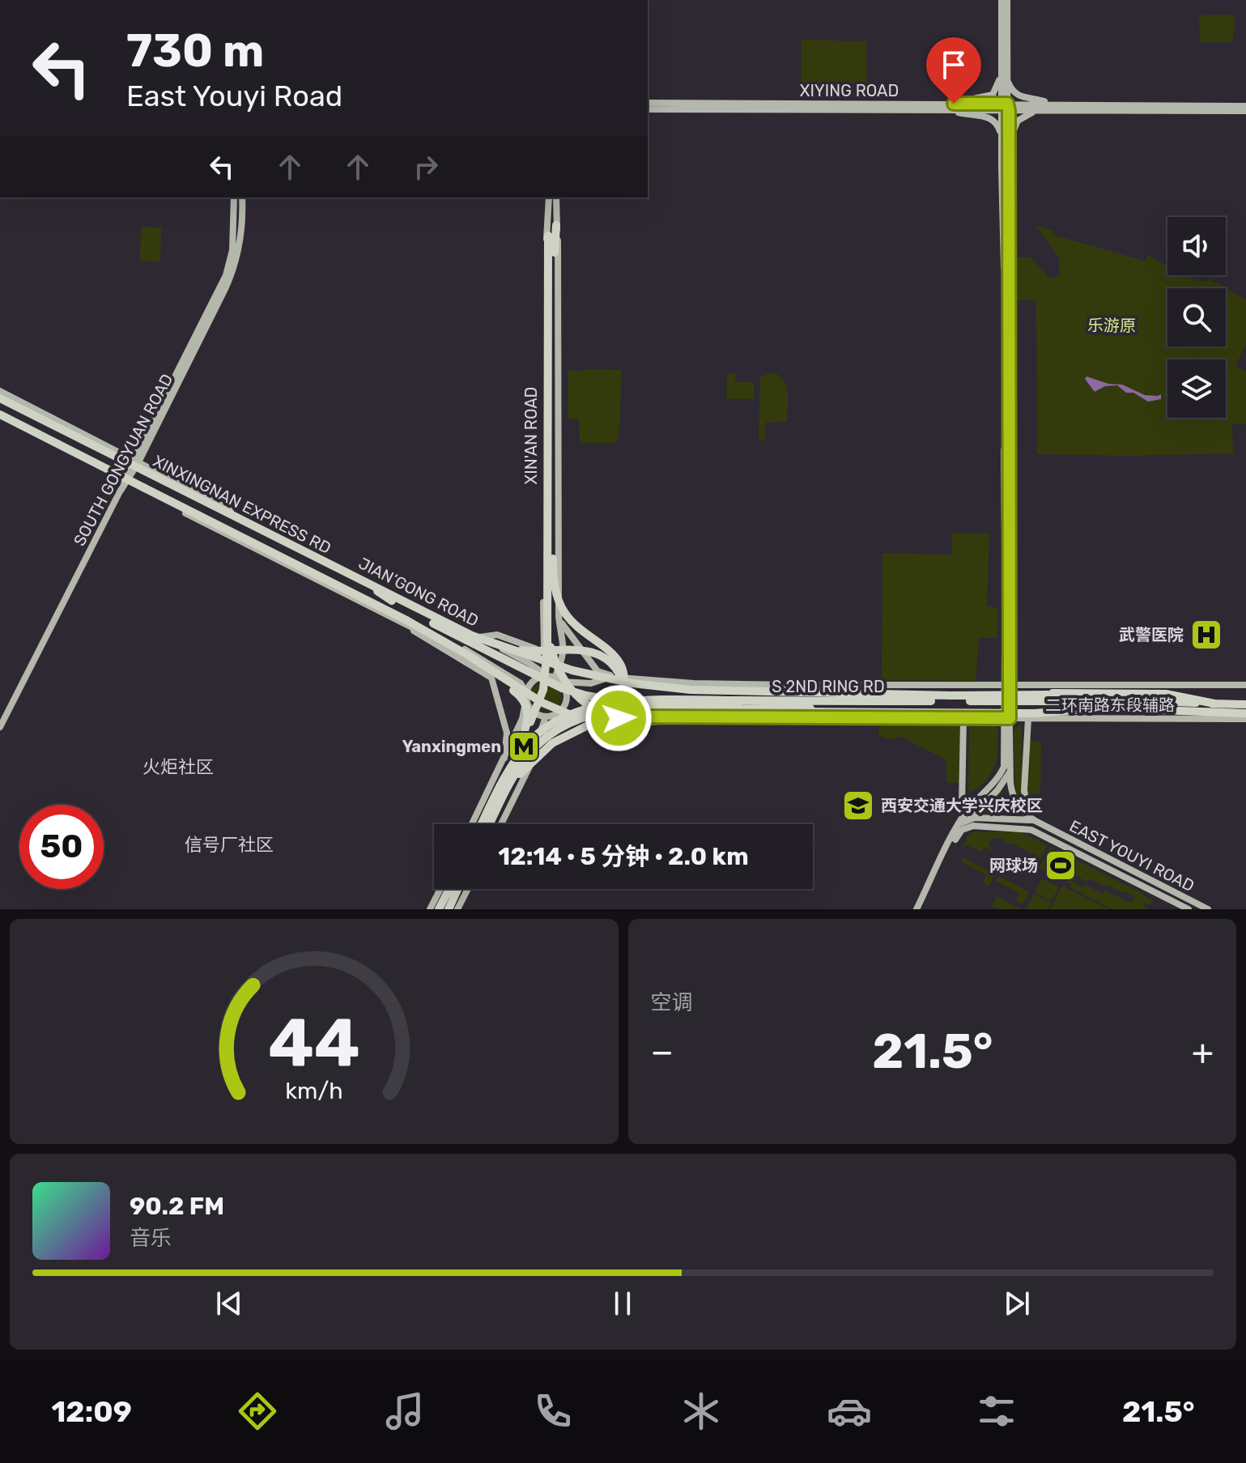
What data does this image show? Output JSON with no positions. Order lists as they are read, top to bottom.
{
  "streets": {
    "highway": ["XINXINGNAN EXPRESS RD", "S 2ND RING RD"],
    "main road": [
      "XIYING ROAD",
      "XIN'AN ROAD",
      "SOUTH GONGYUAN ROAD",
      "JIAN‘GONG ROAD",
      "二环南路东段辅路",
      "EAST YOUYI ROAD"
    ]
  },
  "crossings": [
    ["XIN'AN ROAD", "JIAN‘GONG ROAD"],
    ["SOUTH GONGYUAN ROAD", "JIAN‘GONG ROAD"],
    ["XINXINGNAN EXPRESS RD", "JIAN‘GONG ROAD"]
  ],
  "districts": ["火炬社区", "信号厂社区"],
  "parks": ["乐游原"],
  "places": {
    "hospital": ["武警医院"],
    "metro station": ["Yanxingmen"],
    "school or university": ["西安交通大学兴庆校区"],
    "sports": ["网球场"]
  },
  "page": {
    "turn": ["730 m", "East Youyi Road"],
    "limit": "50",
    "trip": "12:14 · 5 分钟 · 2.0 km",
    "tile": "空调",
    "heat": ["−", "21.5°", "+"],
    "song": ["90.2 FM", "音乐"],
    "tabs": ["12:09", "21.5°"],
    "gauge": ["44", "km/h"]
  }
}
